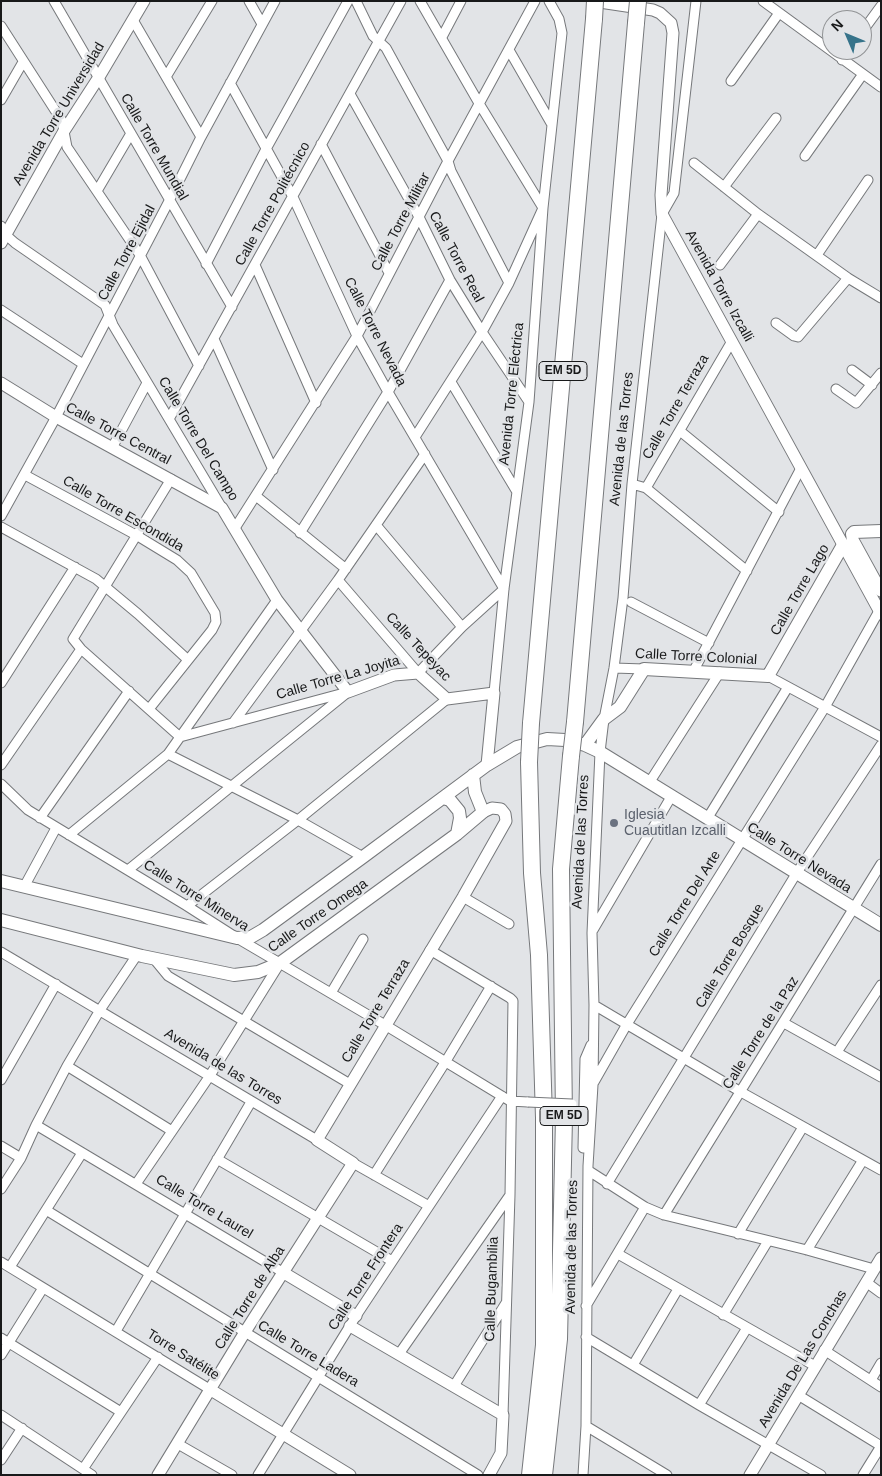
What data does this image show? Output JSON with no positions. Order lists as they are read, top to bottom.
{
  "streets": {
    "highway": ["EM 5D"],
    "main road": [
      "Calle Torre Nevada",
      "Calle Torre Lago",
      "Calle Torre Colonial",
      "Calle Torre Omega"
    ],
    "street": [
      "Avenida Torre Universidad",
      "Calle Torre Mundial",
      "Calle Torre Politécnico",
      "Calle Torre Militar",
      "Calle Torre Ejidal",
      "Calle Torre Real",
      "Avenida Torre Izcalli",
      "Avenida Torre Eléctrica",
      "Calle Torre Terraza",
      "Calle Torre Central",
      "Calle Torre Del Campo",
      "Avenida de las Torres",
      "Calle Torre Escondida",
      "Calle Tepeyac",
      "Calle Torre La Joyita",
      "Calle Torre Minerva",
      "Calle Torre Del Arte",
      "Calle Torre Bosque",
      "Calle Torre de la Paz",
      "Calle Torre Laurel",
      "Calle Torre Frontera",
      "Calle Bugambilia",
      "Calle Torre de Alba",
      "Calle Torre Ladera",
      "Torre Satélite",
      "Avenida De Las Conchas"
    ]
  },
  "crossings": [
    ["Avenida Torre Universidad", "Calle Torre Mundial"],
    ["Avenida Torre Universidad", "Calle Torre Del Campo"],
    ["Calle Torre Mundial", "Calle Torre Politécnico"],
    ["Calle Torre Mundial", "Calle Torre Ejidal"],
    ["Calle Torre Politécnico", "Calle Torre Real"],
    ["Calle Torre Politécnico", "Calle Torre Nevada"],
    ["Calle Torre Politécnico", "Calle Torre Del Campo"],
    ["Calle Torre Militar", "Calle Torre Real"],
    ["Calle Torre Militar", "Calle Torre Nevada"],
    ["Calle Torre Militar", "Calle Torre Del Campo"],
    ["Calle Torre Ejidal", "Calle Torre Nevada"],
    ["Calle Torre Ejidal", "Calle Torre Central"],
    ["Calle Torre Ejidal", "Calle Torre Del Campo"],
    ["Calle Torre Ejidal", "Calle Torre Escondida"],
    ["Calle Torre Real", "Avenida Torre Eléctrica"],
    ["Avenida Torre Izcalli", "EM 5D"],
    ["Avenida Torre Izcalli", "Calle Torre Terraza"],
    ["Avenida Torre Izcalli", "Avenida de las Torres"],
    ["Avenida Torre Izcalli", "Calle Torre Lago"],
    ["Avenida Torre Izcalli", "Calle Torre Del Arte"],
    ["Calle Torre Nevada", "Avenida Torre Eléctrica"],
    ["Calle Torre Nevada", "Avenida de las Torres"],
    ["Calle Torre Nevada", "Calle Torre La Joyita"],
    ["Calle Torre Nevada", "Calle Torre Del Arte"],
    ["Calle Torre Nevada", "Calle Torre Omega"],
    ["Calle Torre Nevada", "Calle Torre Bosque"],
    ["Calle Torre Nevada", "Calle Torre de la Paz"],
    ["Avenida Torre Eléctrica", "Calle Tepeyac"],
    ["Avenida Torre Eléctrica", "Calle Torre La Joyita"],
    ["Avenida Torre Eléctrica", "Calle Torre Omega"],
    ["Calle Torre Terraza", "Avenida de las Torres"],
    ["Calle Torre Terraza", "Calle Torre Minerva"],
    ["Calle Torre Terraza", "Calle Torre Omega"],
    ["Calle Torre Central", "Calle Torre Del Campo"],
    ["Calle Torre Del Campo", "Calle Torre La Joyita"],
    ["Avenida de las Torres", "Calle Torre Colonial"],
    ["Avenida de las Torres", "Calle Torre Del Arte"],
    ["Avenida de las Torres", "Calle Torre Frontera"],
    ["Avenida de las Torres", "Calle Torre de Alba"],
    ["Calle Torre Lago", "Calle Torre Colonial"],
    ["Calle Tepeyac", "Calle Torre La Joyita"],
    ["Calle Torre Colonial", "Calle Torre Del Arte"],
    ["Calle Torre Minerva", "Calle Torre Omega"],
    ["Calle Torre Minerva", "Calle Torre Frontera"],
    ["Calle Torre Minerva", "Calle Bugambilia"],
    ["Calle Torre Laurel", "Calle Torre Frontera"],
    ["Calle Torre Laurel", "Calle Bugambilia"],
    ["Calle Torre Laurel", "Calle Torre de Alba"],
    ["Calle Torre Frontera", "Calle Torre Ladera"],
    ["Calle Torre Frontera", "Torre Satélite"],
    ["Calle Torre de Alba", "Calle Torre Ladera"],
    ["Calle Torre de Alba", "Torre Satélite"]
  ],
  "places": ["Iglesia Cuautitlan Izcalli"],
  "north": "top left"
}
